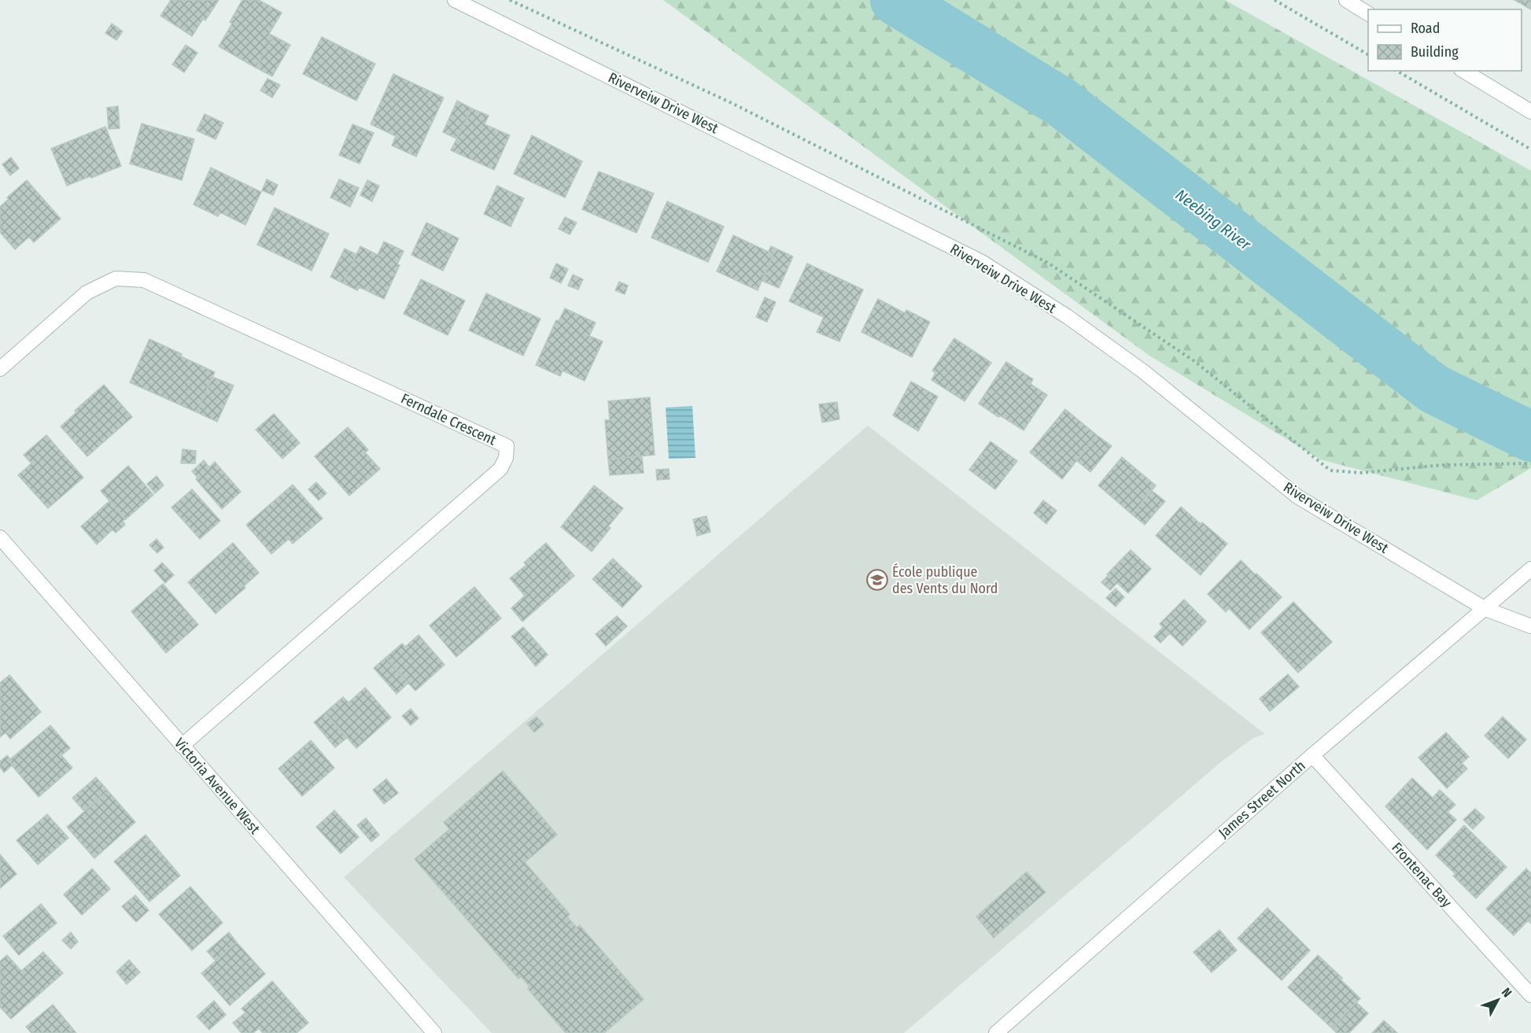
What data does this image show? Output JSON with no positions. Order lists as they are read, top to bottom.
{
  "streets": {
    "street": [
      "Riverveiw Drive West",
      "Ferndale Crescent",
      "Victoria Avenue West",
      "James Street North",
      "Frontenac Bay"
    ]
  },
  "crossings": [
    ["Riverveiw Drive West", "James Street North"],
    ["Ferndale Crescent", "Victoria Avenue West"],
    ["James Street North", "Frontenac Bay"]
  ],
  "water": ["Neebing River"],
  "places": {
    "school or university": ["École publique des Vents du Nord"]
  },
  "legend": ["Road", "Building"],
  "north": "top right"
}
